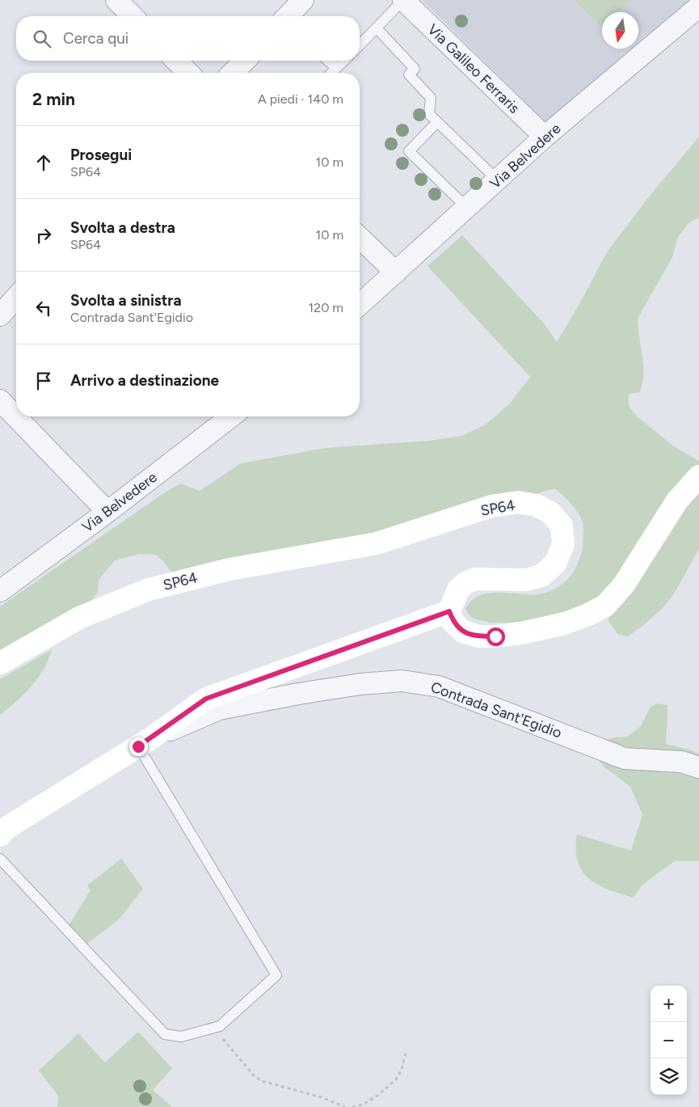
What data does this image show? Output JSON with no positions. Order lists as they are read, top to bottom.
{
  "streets": {
    "street": [
      "Via Galileo Ferraris",
      "Via Belvedere",
      "SP64",
      "Contrada Sant'Egidio"
    ]
  },
  "crossings": [
    ["Via Galileo Ferraris", "Via Belvedere"],
    ["SP64", "Contrada Sant'Egidio"]
  ],
  "north": "bottom",
  "page": {
    "search": "Cerca qui",
    "heading": ["2 min", "A piedi · 140 m"],
    "list": [
      ["Prosegui", "SP64", "10 m"],
      ["Svolta a destra", "SP64", "10 m"],
      ["Svolta a sinistra", "Contrada Sant'Egidio", "120 m"],
      "Arrivo a destinazione"
    ],
    "map_buttons": ["+", "−"]
  }
}
